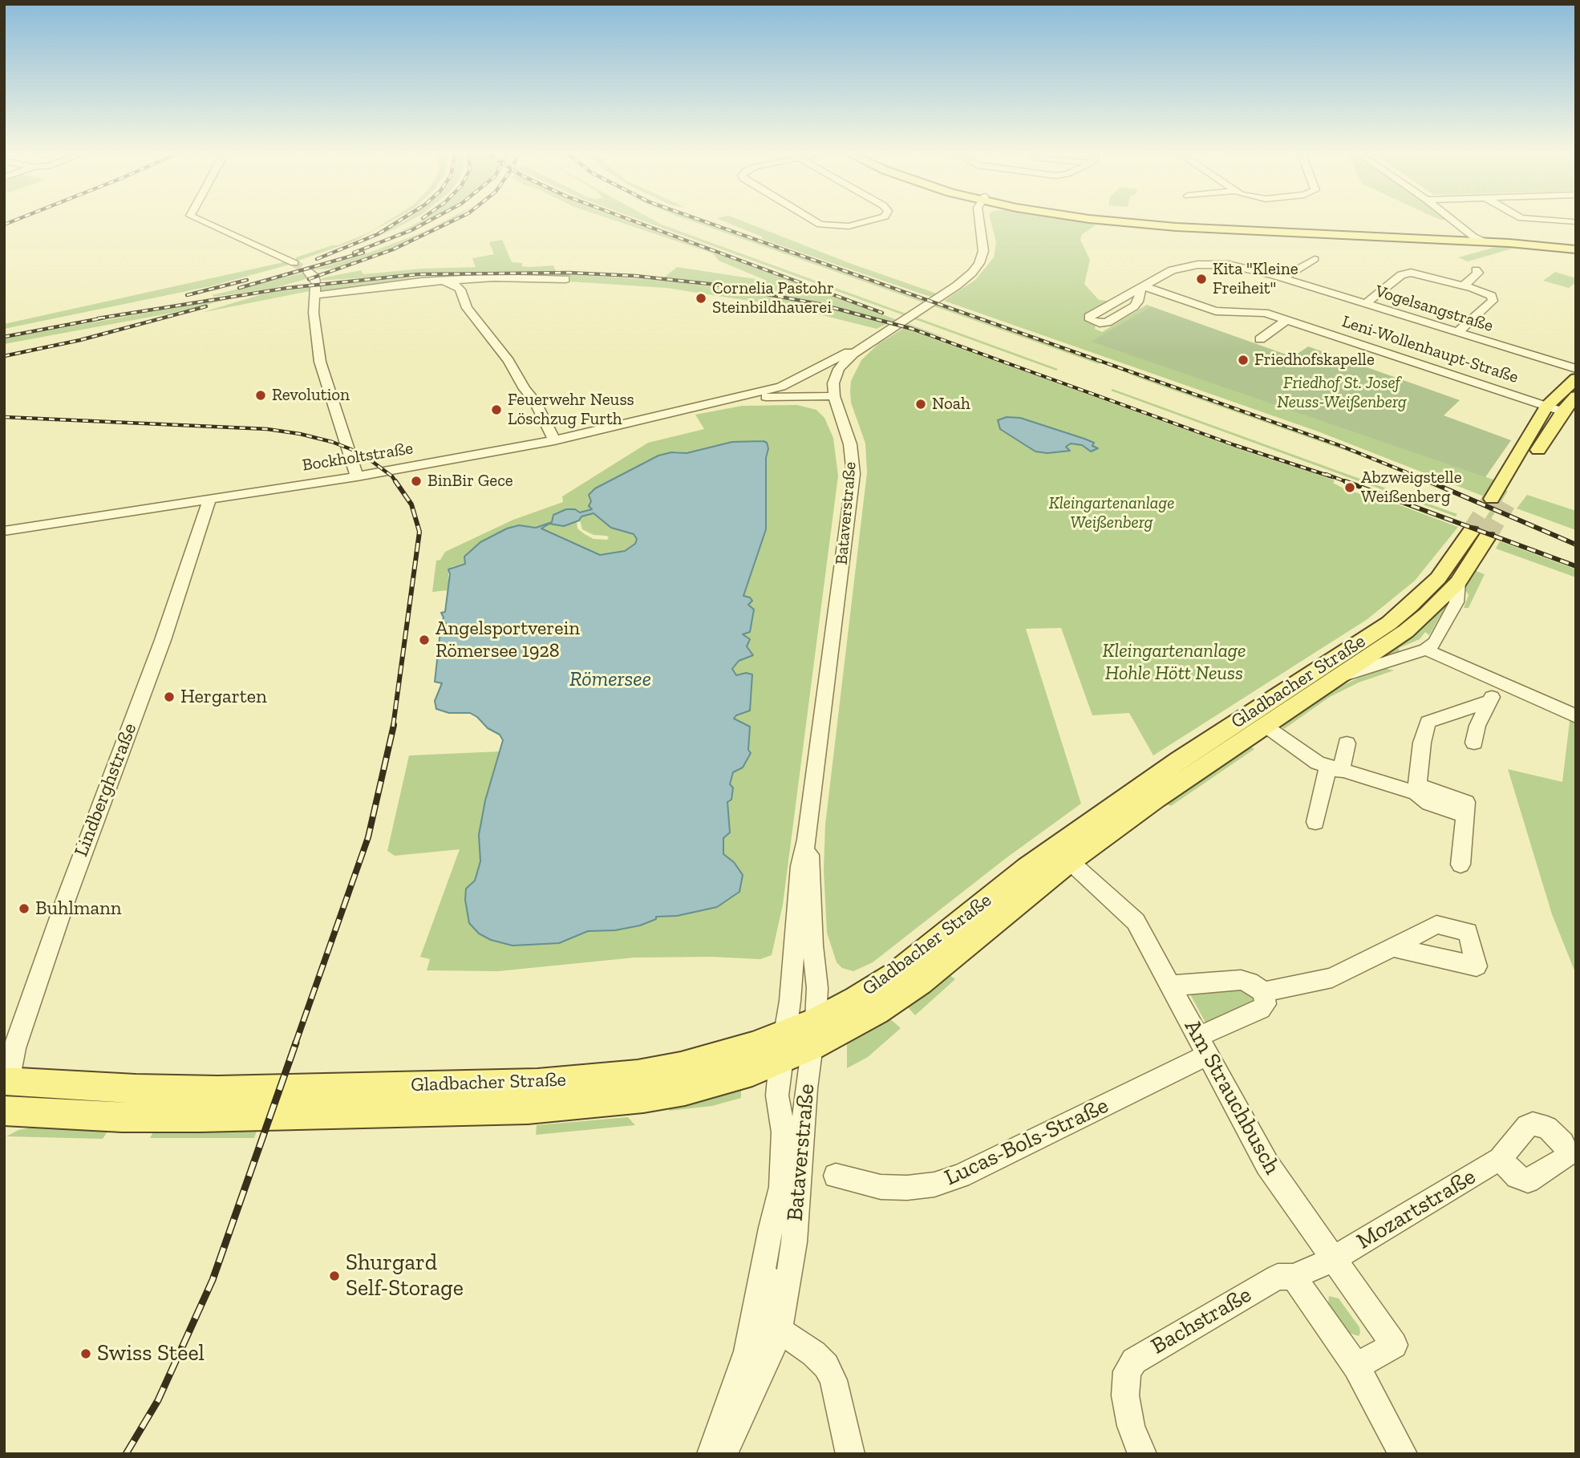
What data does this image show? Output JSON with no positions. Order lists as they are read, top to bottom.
{
  "streets": {
    "main road": ["Gladbacher Straße"],
    "street": [
      "Vogelsangstraße",
      "Leni-Wollenhaupt-Straße",
      "Bockholtstraße",
      "Bataverstraße",
      "Lindberghstraße",
      "Am Strauchbusch",
      "Lucas-Bols-Straße",
      "Mozartstraße",
      "Bachstraße"
    ]
  },
  "crossings": [
    ["Vogelsangstraße", "Leni-Wollenhaupt-Straße"],
    ["Bockholtstraße", "Bataverstraße"],
    ["Bockholtstraße", "Lindberghstraße"],
    ["Bataverstraße", "Gladbacher Straße"],
    ["Gladbacher Straße", "Lindberghstraße"],
    ["Gladbacher Straße", "Am Strauchbusch"],
    ["Am Strauchbusch", "Lucas-Bols-Straße"],
    ["Am Strauchbusch", "Mozartstraße"],
    ["Am Strauchbusch", "Bachstraße"],
    ["Mozartstraße", "Bachstraße"]
  ],
  "water": ["Römersee"],
  "parks": ["Friedhof St. Josef Neuss-Weißenberg", "Kleingartenanlage Weißenberg", "Kleingartenanlage Hohle Hött Neuss"],
  "places": [
    "Kita \"Kleine Freiheit\"",
    "Cornelia Pastohr Steinbildhauerei",
    "Friedhofskapelle",
    "Revolution",
    "Noah",
    "Feuerwehr Neuss Löschzug Furth",
    "BinBir Gece",
    "Abzweigstelle Weißenberg",
    "Angelsportverein Römersee 1928",
    "Hergarten",
    "Buhlmann",
    "Shurgard Self-Storage",
    "Swiss Steel"
  ]
}
